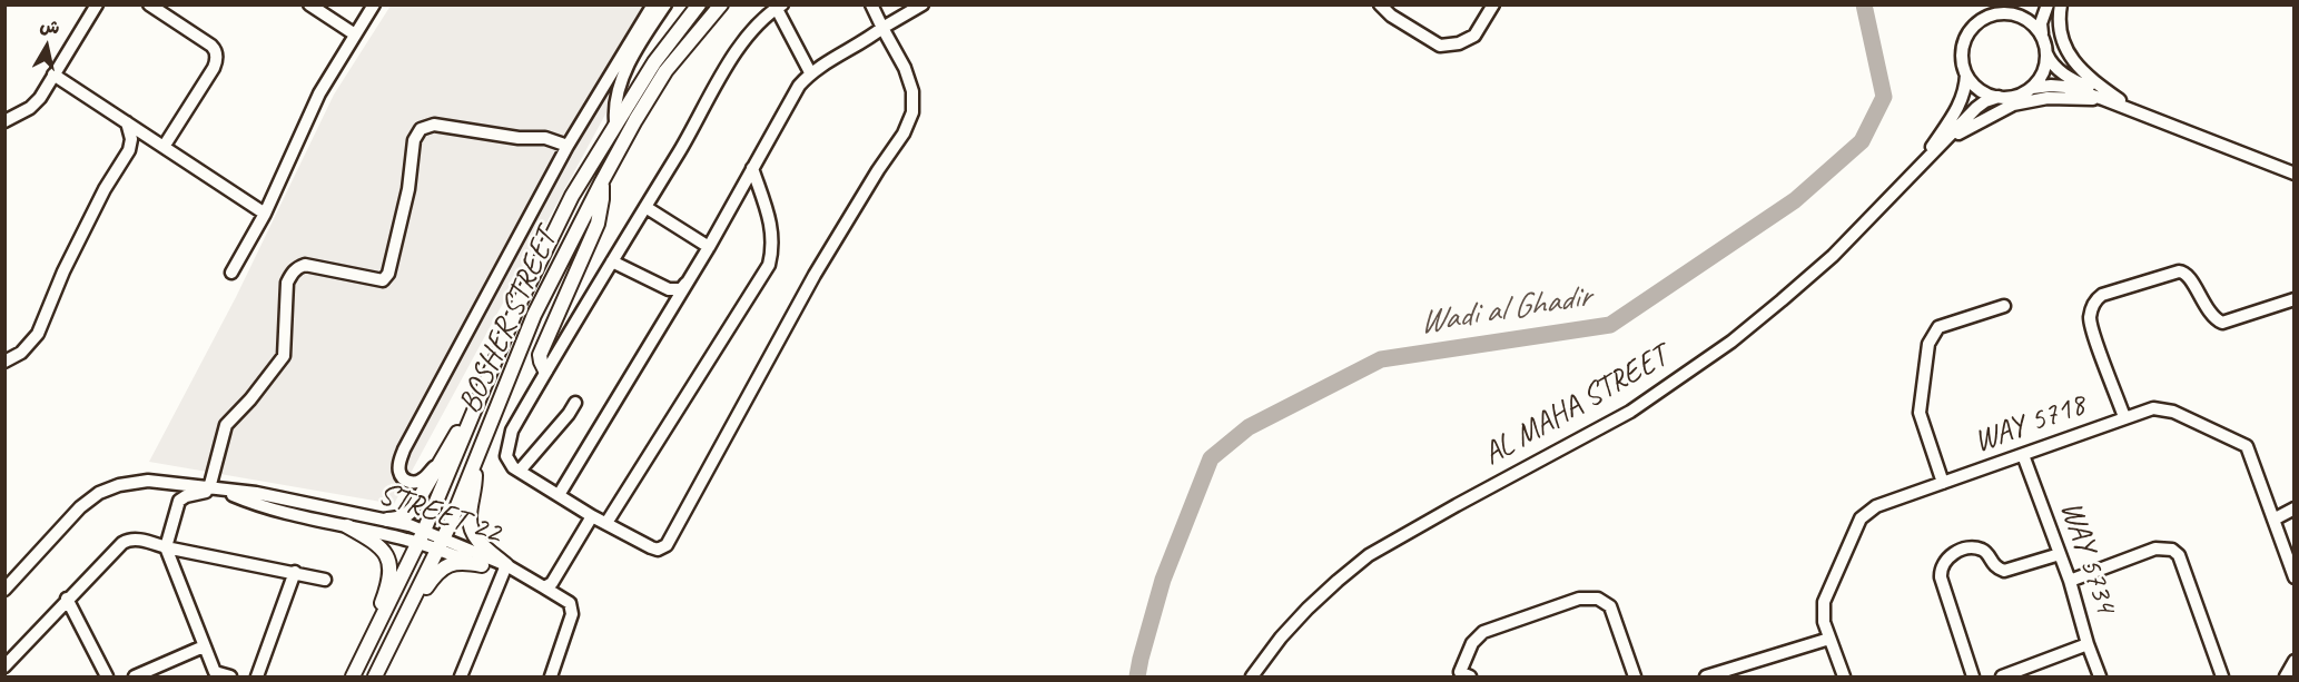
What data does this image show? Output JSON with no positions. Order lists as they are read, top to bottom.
{
  "streets": {
    "main road": ["BOSHER STREET"],
    "street": [
      "AL MAHA STREET",
      "WAY 5718",
      "STREET 22",
      "WAY 5734"
    ]
  },
  "crossings": [
    ["BOSHER STREET", "STREET 22"],
    ["WAY 5718", "WAY 5734"]
  ],
  "water": ["Wadi al Ghadir"],
  "north": "top"
}
